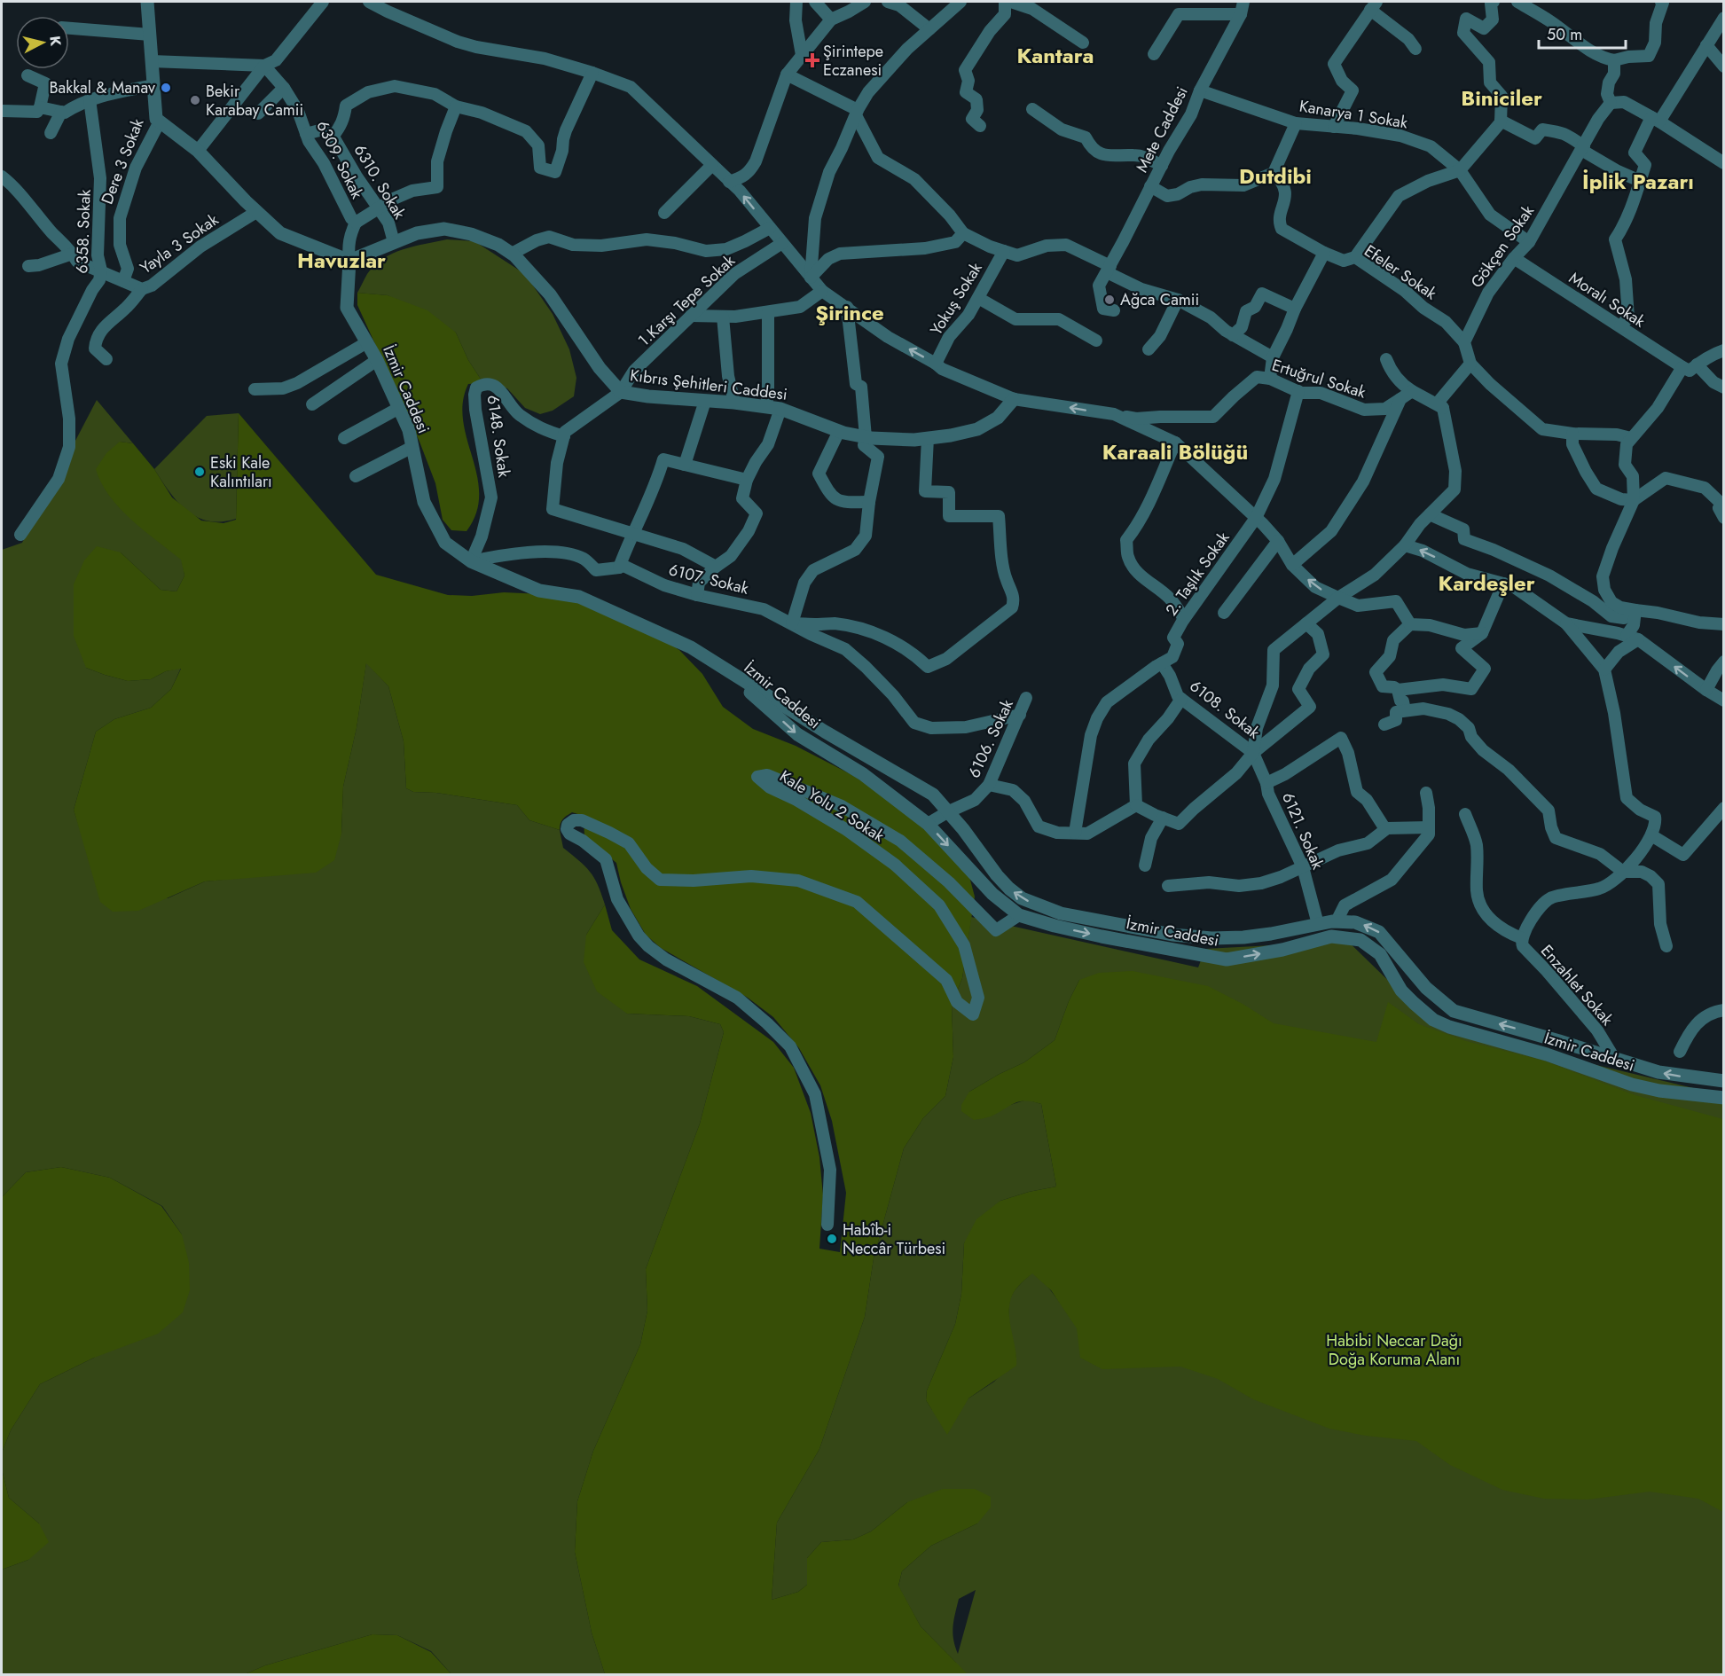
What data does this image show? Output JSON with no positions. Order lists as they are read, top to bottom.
{
  "streets": {
    "street": [
      "Kanarya 1 Sokak",
      "Mete Caddesi",
      "6309. Sokak",
      "Dere 3 Sokak",
      "6310. Sokak",
      "6358. Sokak",
      "Yayla 3 Sokak",
      "Gökçen Sokak",
      "Efeler Sokak",
      "Yokuş Sokak",
      "Moralı Sokak",
      "1.Karşı Tepe Sokak",
      "Ertuğrul Sokak",
      "Kıbrıs Şehitleri Caddesi",
      "İzmir Caddesi",
      "6148. Sokak",
      "2. Taşlık Sokak",
      "6107. Sokak",
      "6108. Sokak",
      "6106. Sokak",
      "Kale Yolu 2 Sokak",
      "6121. Sokak",
      "Enzahlet Sokak"
    ]
  },
  "crossings": [
    ["Kanarya 1 Sokak", "Mete Caddesi"],
    ["Kanarya 1 Sokak", "Gökçen Sokak"],
    ["6309. Sokak", "6310. Sokak"],
    ["6309. Sokak", "Kıbrıs Şehitleri Caddesi"],
    ["6309. Sokak", "İzmir Caddesi"],
    ["Dere 3 Sokak", "Yayla 3 Sokak"],
    ["6310. Sokak", "Kıbrıs Şehitleri Caddesi"],
    ["6358. Sokak", "Yayla 3 Sokak"],
    ["Gökçen Sokak", "Efeler Sokak"],
    ["Gökçen Sokak", "Moralı Sokak"],
    ["Yokuş Sokak", "Ertuğrul Sokak"],
    ["1.Karşı Tepe Sokak", "Ertuğrul Sokak"],
    ["1.Karşı Tepe Sokak", "Kıbrıs Şehitleri Caddesi"],
    ["Ertuğrul Sokak", "Kıbrıs Şehitleri Caddesi"],
    ["Ertuğrul Sokak", "2. Taşlık Sokak"],
    ["Kıbrıs Şehitleri Caddesi", "İzmir Caddesi"],
    ["İzmir Caddesi", "6148. Sokak"],
    ["İzmir Caddesi", "6107. Sokak"],
    ["İzmir Caddesi", "6106. Sokak"],
    ["İzmir Caddesi", "Kale Yolu 2 Sokak"],
    ["İzmir Caddesi", "6121. Sokak"],
    ["İzmir Caddesi", "Enzahlet Sokak"],
    ["6148. Sokak", "6107. Sokak"],
    ["2. Taşlık Sokak", "6108. Sokak"],
    ["6107. Sokak", "6106. Sokak"],
    ["6108. Sokak", "6121. Sokak"]
  ],
  "districts": [
    "Kantara",
    "Biniciler",
    "Dutdibi",
    "İplik Pazarı",
    "Havuzlar",
    "Şirince",
    "Karaali Bölüğü",
    "Kardeşler"
  ],
  "parks": ["Habibi Neccar Dağı Doğa Koruma Alanı"],
  "places": {
    "health": ["Şirintepe Eczanesi"],
    "other": [
      "Bakkal & Manav",
      "Bekir Karabay Camii",
      "Ağca Camii",
      "Eski Kale Kalıntıları",
      "Habîb-i Neccâr Türbesi"
    ]
  },
  "scale_bar": "50 m",
  "north": "right"
}
